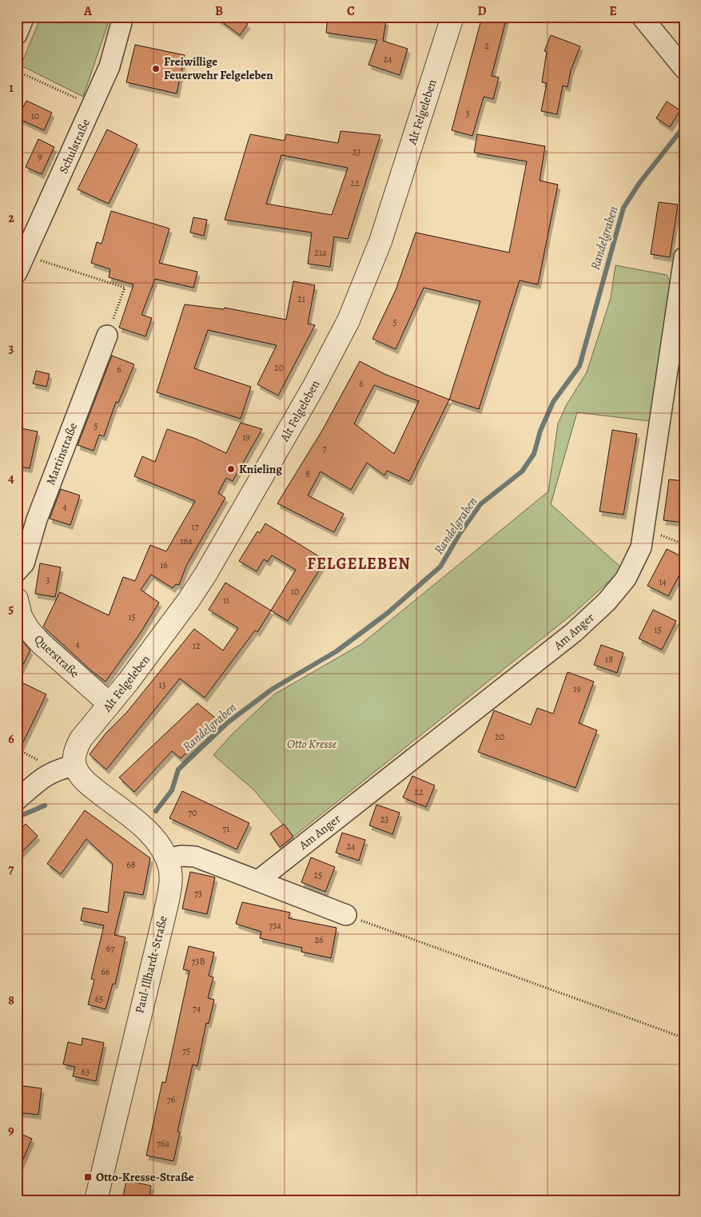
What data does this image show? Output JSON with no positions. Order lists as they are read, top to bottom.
{
  "streets": {
    "street": [
      "Alt Felgeleben",
      "Schulstraße",
      "Martinstraße",
      "Am Anger",
      "Querstraße",
      "Paul-Illhardt-Straße"
    ]
  },
  "crossings": [
    ["Alt Felgeleben", "Querstraße"],
    ["Alt Felgeleben", "Paul-Illhardt-Straße"]
  ],
  "districts": ["FELGELEBEN"],
  "water": ["Randelgraben"],
  "parks": ["Otto Kresse"],
  "places": {
    "other": ["Freiwillige Feuerwehr Felgeleben", "Knieling"],
    "transit": ["Otto-Kresse-Straße"]
  },
  "house_numbers": [
    "2",
    "24",
    "3",
    "10",
    "23",
    "9",
    "22",
    "21a",
    "21",
    "5",
    "20",
    "6",
    "6",
    "5",
    "19",
    "7",
    "8",
    "4",
    "17",
    "16a",
    "16",
    "3",
    "14",
    "10",
    "11",
    "15",
    "15",
    "4",
    "12",
    "18",
    "13",
    "19",
    "20",
    "22",
    "70",
    "23",
    "71",
    "24",
    "68",
    "25",
    "73",
    "73a",
    "26",
    "67",
    "73B",
    "66",
    "65",
    "74",
    "75",
    "63",
    "76",
    "76a"
  ],
  "grid": {
    "columns": [
      "A",
      "B",
      "C",
      "D",
      "E"
    ],
    "rows": [
      "1",
      "2",
      "3",
      "4",
      "5",
      "6",
      "7",
      "8",
      "9"
    ]
  }
}
